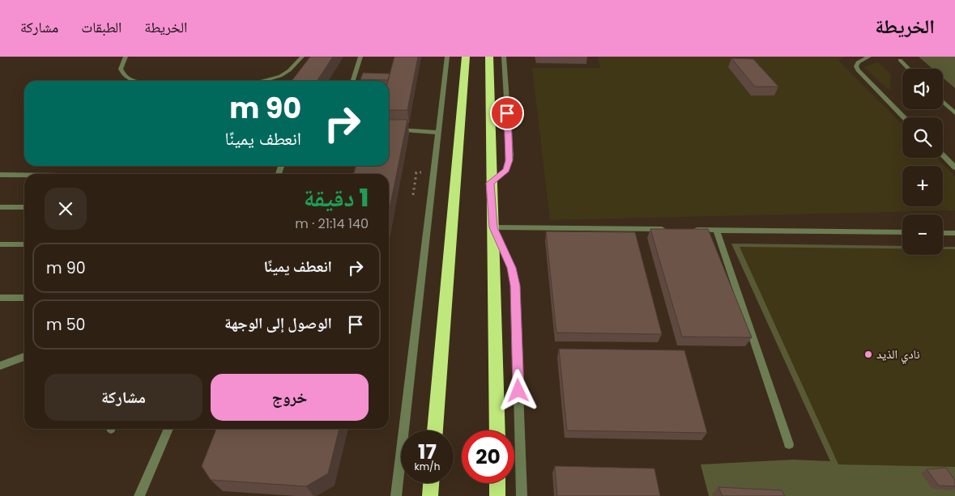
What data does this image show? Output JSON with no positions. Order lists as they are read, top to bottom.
{
  "places": ["نادي الذيد"],
  "page": {
    "header": "الخريطة",
    "nav": ["الخريطة", "الطبقات", "مشاركة"],
    "map_buttons": ["+", "−"],
    "turn": ["90 m", "انعطف يمينًا"],
    "heading": ["1 دقيقة", "140 m · 21:14"],
    "list": [
      {
        "name": "انعطف يمينًا",
        "value": "90 m"
      },
      {
        "name": "الوصول إلى الوجهة",
        "value": "50 m"
      }
    ],
    "buttons": ["خروج", "مشاركة"],
    "speed": "17 km/h",
    "limit": "20"
  }
}
